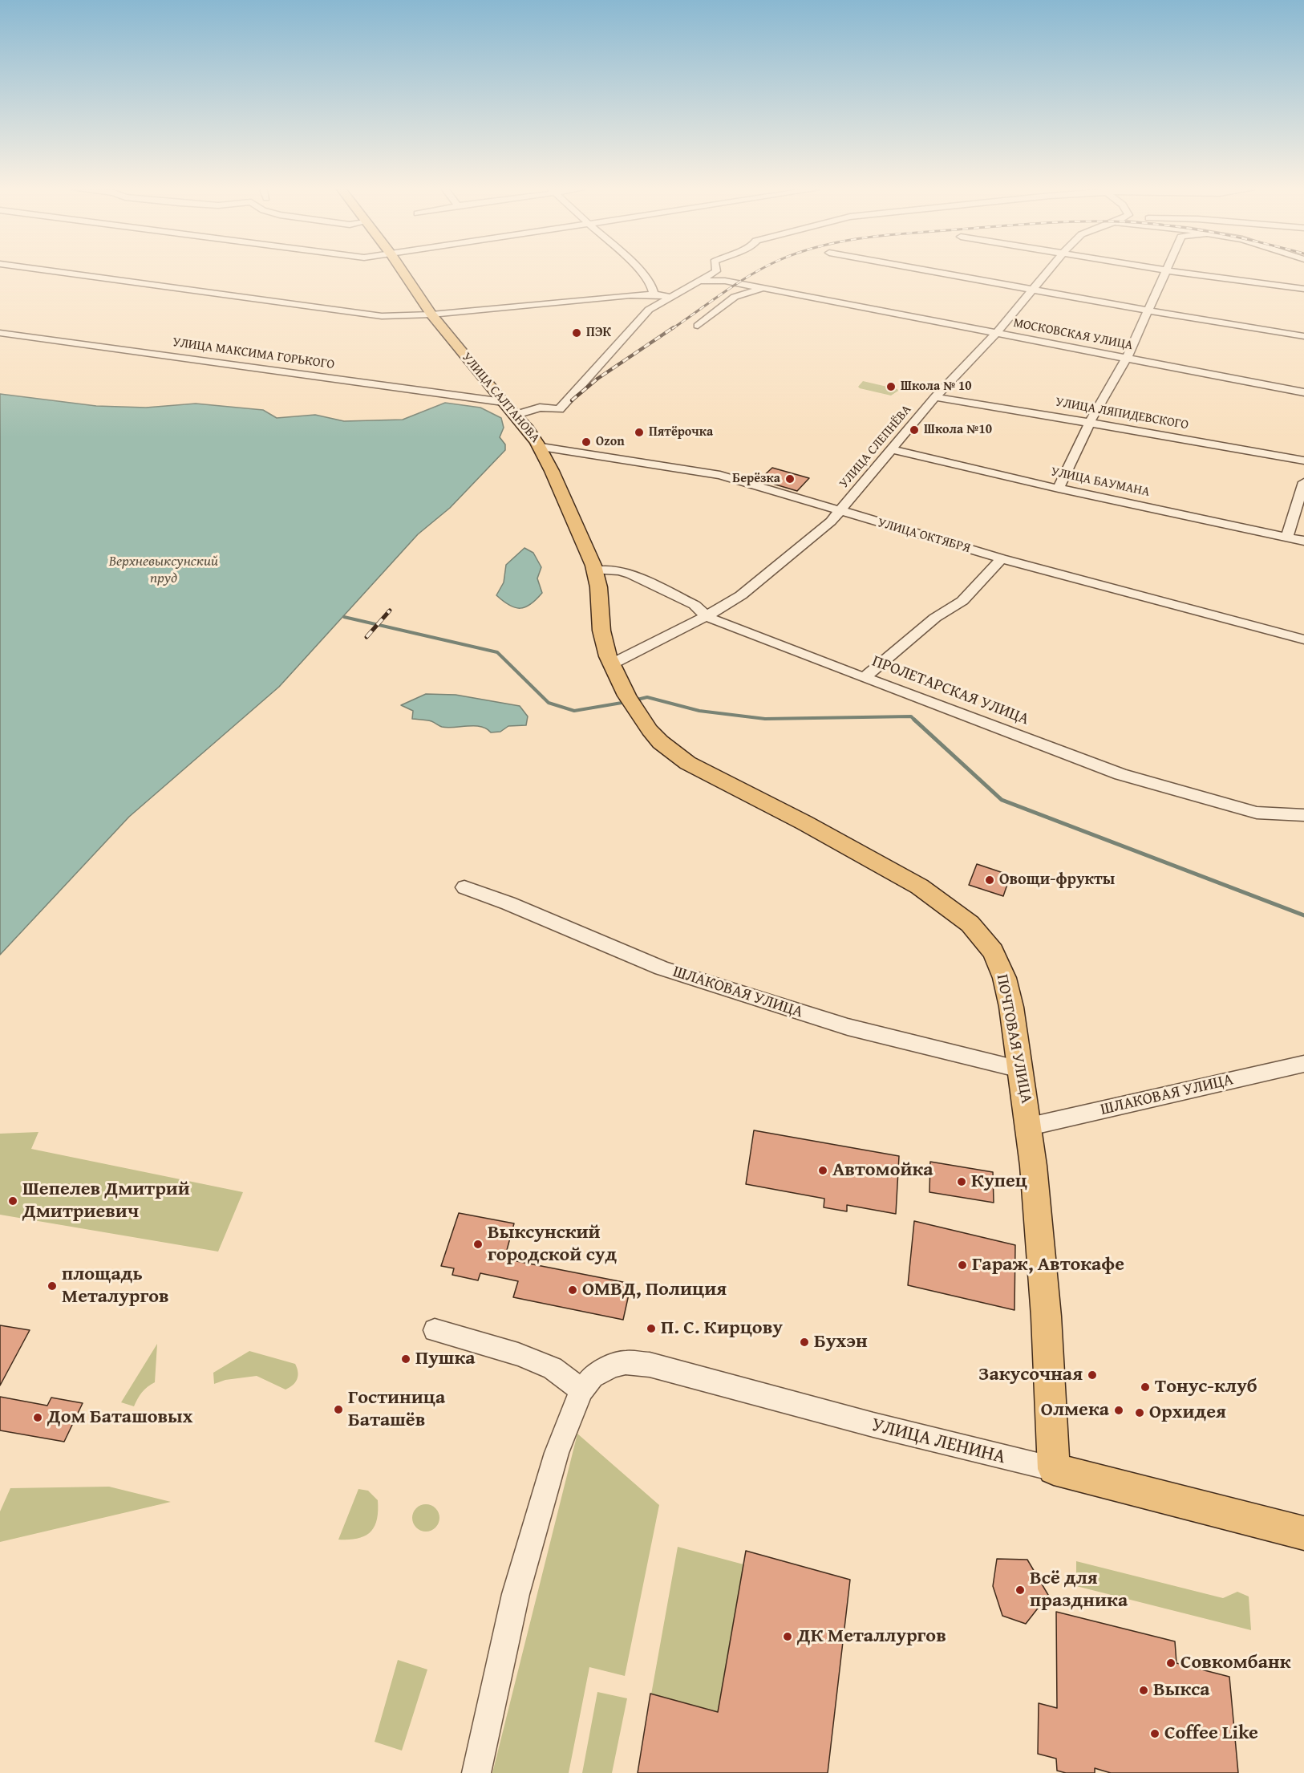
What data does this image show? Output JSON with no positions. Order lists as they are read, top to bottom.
{
  "streets": {
    "main road": ["УЛИЦА САЛТАНОВА", "ПОЧТОВАЯ УЛИЦА", "УЛИЦА ЛЕНИНА"],
    "street": [
      "МОСКОВСКАЯ УЛИЦА",
      "УЛИЦА МАКСИМА ГОРЬКОГО",
      "УЛИЦА ЛЯПИДЕВСКОГО",
      "УЛИЦА СЛЕПНЁВА",
      "УЛИЦА БАУМАНА",
      "УЛИЦА ОКТЯБРЯ",
      "ПРОЛЕТАРСКАЯ УЛИЦА",
      "ШЛАКОВАЯ УЛИЦА"
    ]
  },
  "crossings": [
    ["МОСКОВСКАЯ УЛИЦА", "УЛИЦА СЛЕПНЁВА"],
    ["УЛИЦА МАКСИМА ГОРЬКОГО", "УЛИЦА САЛТАНОВА"],
    ["УЛИЦА САЛТАНОВА", "УЛИЦА СЛЕПНЁВА"],
    ["УЛИЦА САЛТАНОВА", "УЛИЦА ОКТЯБРЯ"],
    ["УЛИЦА САЛТАНОВА", "ПРОЛЕТАРСКАЯ УЛИЦА"],
    ["УЛИЦА САЛТАНОВА", "ПОЧТОВАЯ УЛИЦА"],
    ["УЛИЦА ЛЯПИДЕВСКОГО", "УЛИЦА СЛЕПНЁВА"],
    ["УЛИЦА СЛЕПНЁВА", "УЛИЦА БАУМАНА"],
    ["УЛИЦА СЛЕПНЁВА", "УЛИЦА ОКТЯБРЯ"],
    ["УЛИЦА СЛЕПНЁВА", "ПРОЛЕТАРСКАЯ УЛИЦА"],
    ["ШЛАКОВАЯ УЛИЦА", "ПОЧТОВАЯ УЛИЦА"],
    ["ПОЧТОВАЯ УЛИЦА", "УЛИЦА ЛЕНИНА"]
  ],
  "water": ["Верхневыксунский пруд"],
  "places": [
    "ПЭК",
    "Школа № 10",
    "Школа №10",
    "Пятёрочка",
    "Ozon",
    "Берёзка",
    "Овощи-фрукты",
    "Автомойка",
    "Купец",
    "Шепелев Дмитрий Дмитриевич",
    "Выксунский городской суд",
    "Гараж, Автокафе",
    "площадь Металургов",
    "ОМВД, Полиция",
    "П. С. Кирцову",
    "Бухэн",
    "Пушка",
    "Закусочная",
    "Тонус-клуб",
    "Гостиница Баташёв",
    "Олмека",
    "Орхидея",
    "Дом Баташовых",
    "Всё для праздника",
    "ДК Металлургов",
    "Совкомбанк",
    "Выкса",
    "Coffee Like"
  ]
}
